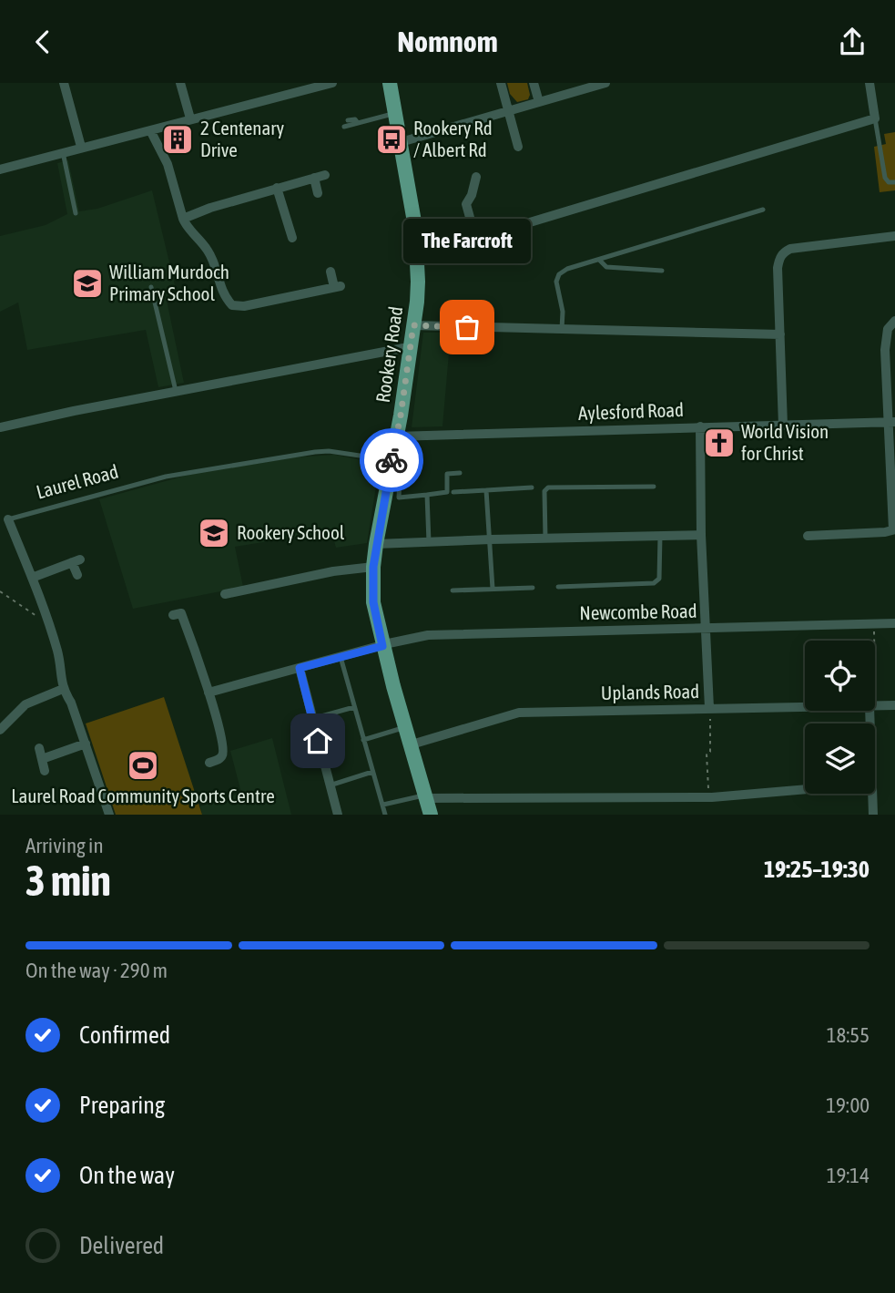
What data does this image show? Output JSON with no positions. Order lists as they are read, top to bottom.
{
  "streets": {
    "main road": ["Rookery Road"],
    "street": [
      "Aylesford Road",
      "Laurel Road",
      "Newcombe Road",
      "Uplands Road"
    ]
  },
  "crossings": [
    ["Rookery Road", "Aylesford Road"],
    ["Rookery Road", "Laurel Road"],
    ["Rookery Road", "Newcombe Road"],
    ["Rookery Road", "Uplands Road"],
    ["Aylesford Road", "Newcombe Road"],
    ["Aylesford Road", "Uplands Road"]
  ],
  "places": {
    "building": ["2 Centenary Drive"],
    "bus stop": ["Rookery Rd / Albert Rd"],
    "school or university": ["William Murdoch Primary School", "Rookery School"],
    "other": ["The Farcroft"],
    "church": ["World Vision for Christ"],
    "sports": ["Laurel Road Community Sports Centre"]
  },
  "page": {
    "header": "Nomnom",
    "bubble": "The Farcroft",
    "heading": ["3 min", "Arriving in", "19:25–19:30"],
    "bar": "On the way · 290 m",
    "list": [
      ["Confirmed", "18:55"],
      ["Preparing", "19:00"],
      ["On the way", "19:14"],
      "Delivered"
    ]
  }
}
